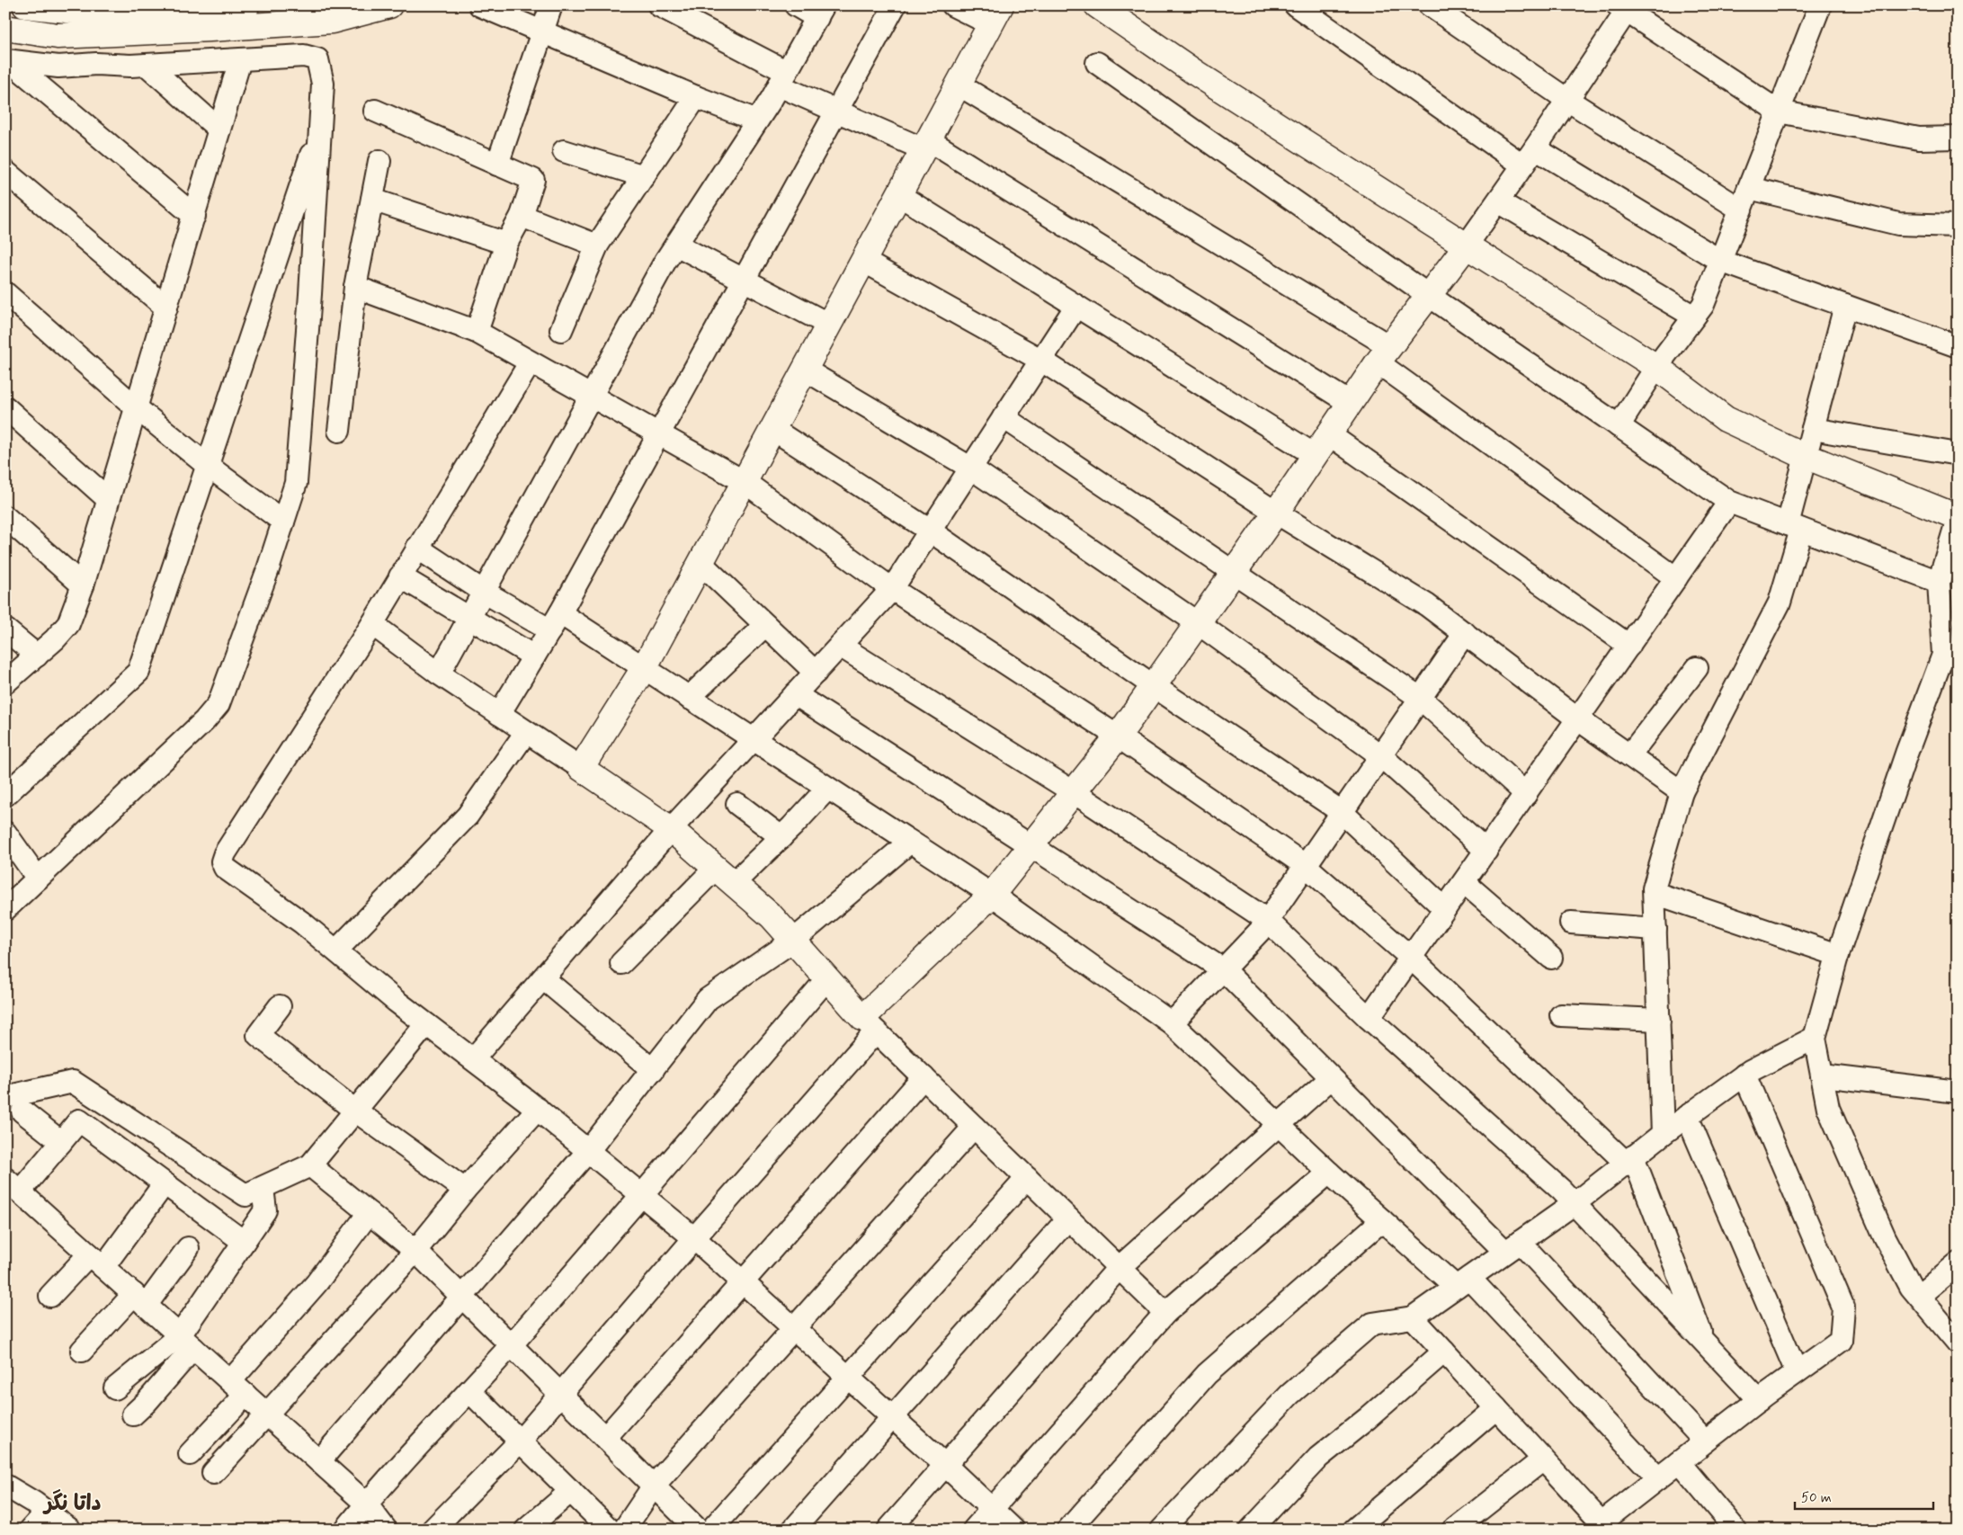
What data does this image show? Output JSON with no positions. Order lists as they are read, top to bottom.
{
  "districts": ["داتا نگر"],
  "scale_bar": "50 m"
}
